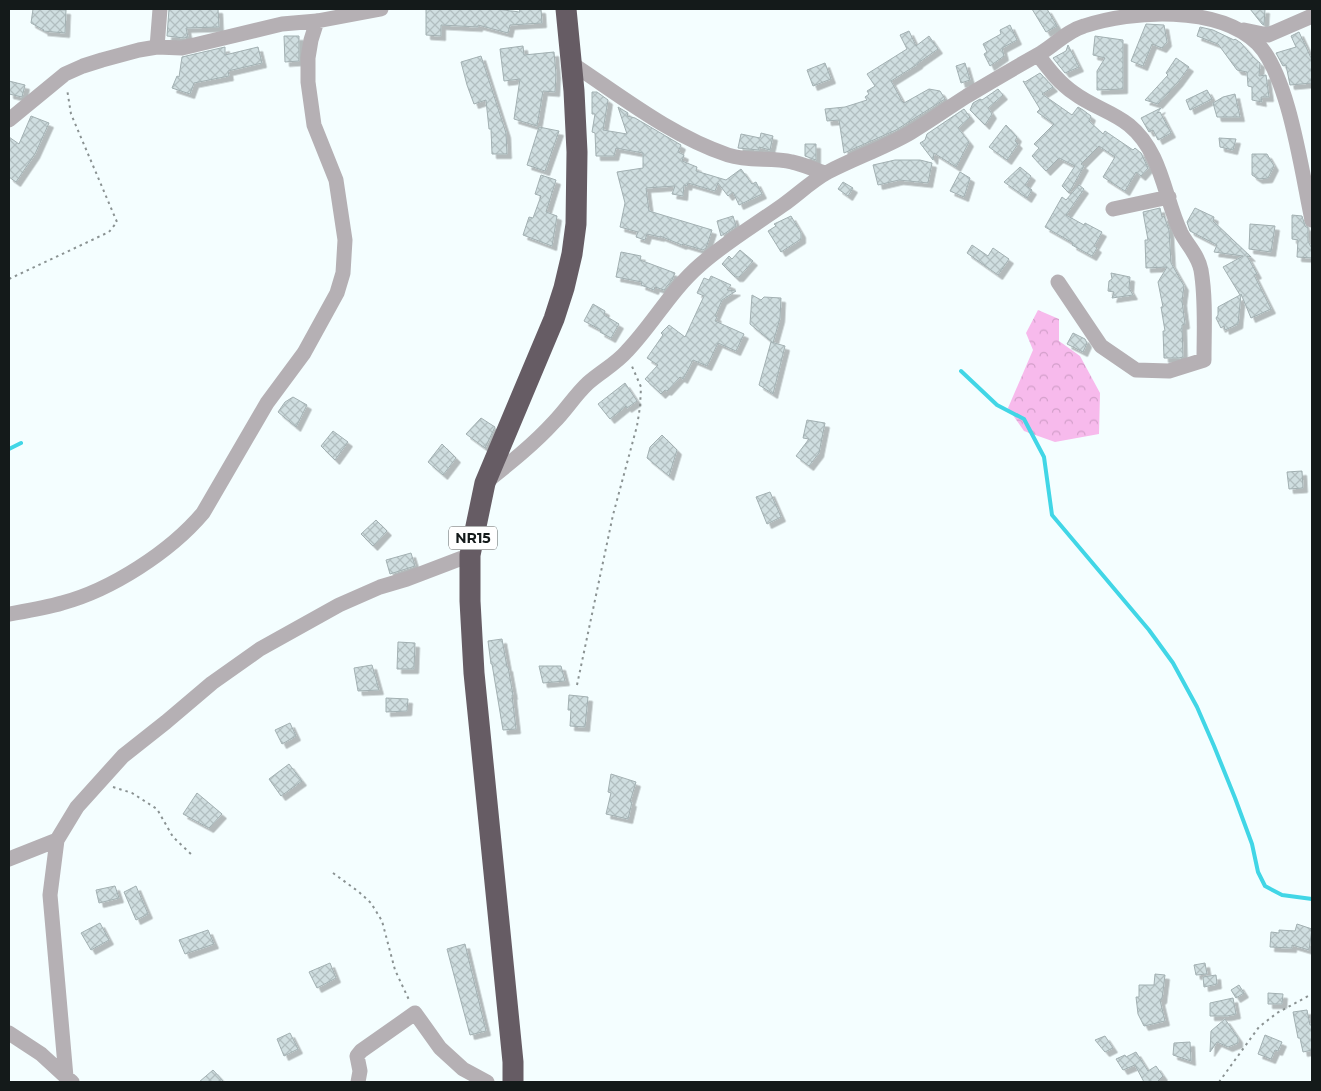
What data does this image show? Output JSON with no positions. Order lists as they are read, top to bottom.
{
  "streets": {
    "highway": ["NR15"]
  }
}
